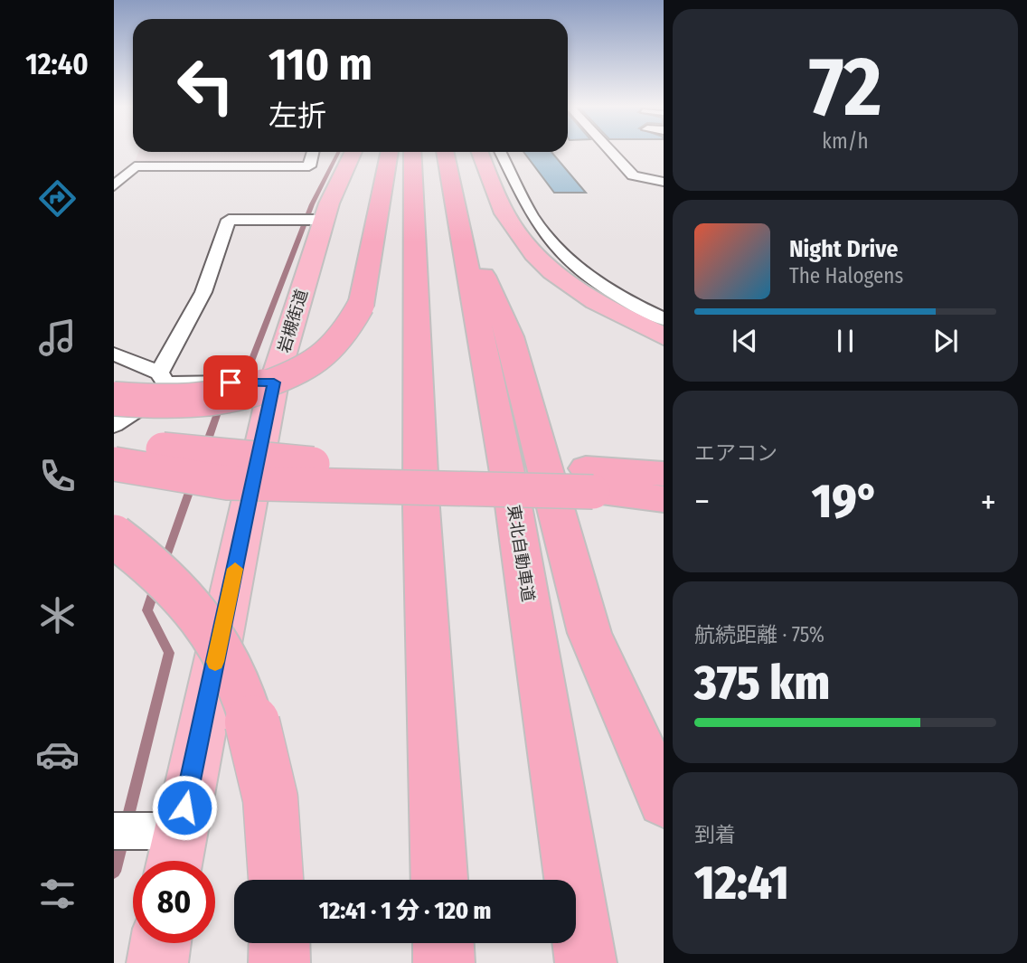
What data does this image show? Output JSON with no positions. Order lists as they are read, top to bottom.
{
  "streets": {
    "highway": ["岩槻街道", "東北自動車道"]
  },
  "page": {
    "tabs": "12:40",
    "tile": [
      ["72", "km/h"],
      "エアコン",
      ["航続距離 · 75%", "375 km"],
      ["到着", "12:41"]
    ],
    "turn": ["110 m", "左折"],
    "song": ["Night Drive", "The Halogens"],
    "heat": ["−", "19°", "+"],
    "limit": "80",
    "trip": "12:41 · 1 分 · 120 m"
  }
}
